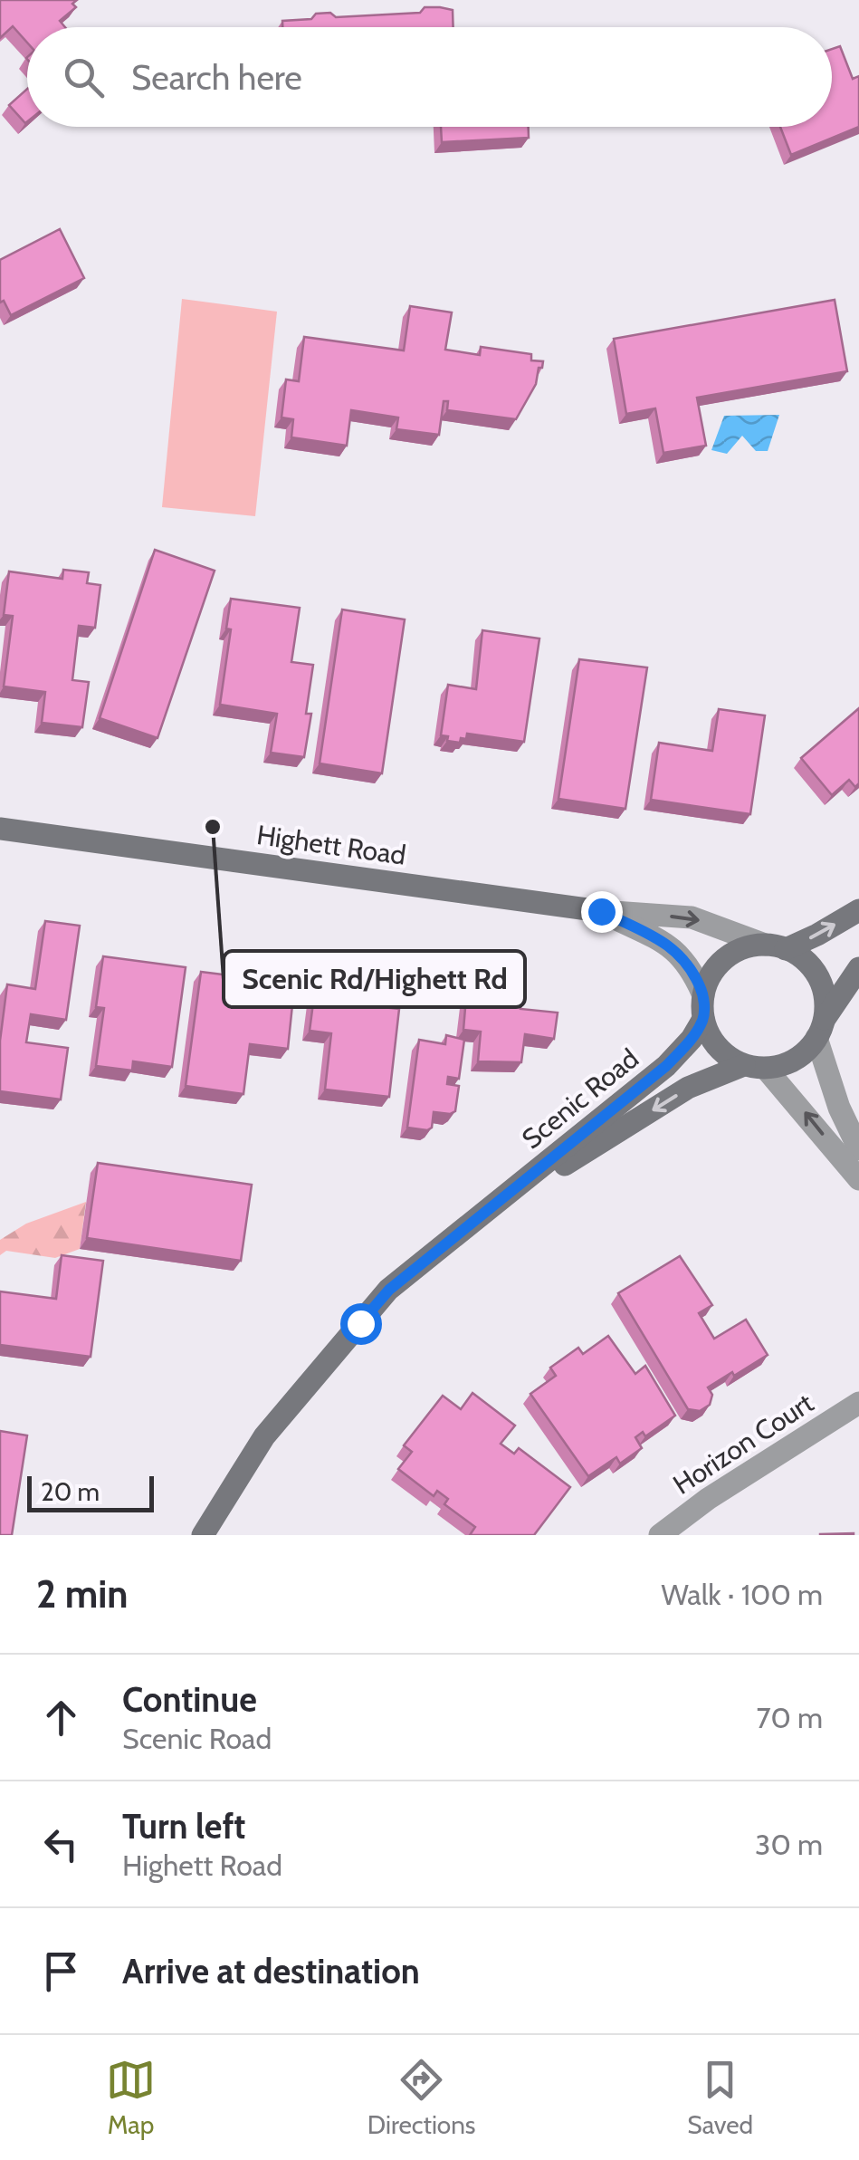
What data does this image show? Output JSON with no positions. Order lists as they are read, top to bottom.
{
  "streets": {
    "main road": ["Highett Road", "Scenic Road"],
    "street": ["Horizon Court"]
  },
  "crossings": [
    ["Highett Road", "Scenic Road"]
  ],
  "places": ["Scenic Rd/Highett Rd"],
  "scale_bar": "20 m",
  "page": {
    "search": "Search here",
    "scale": "20 m",
    "heading": ["2 min", "Walk · 100 m"],
    "list": [
      ["Continue", "Scenic Road", "70 m"],
      ["Turn left", "Highett Road", "30 m"],
      "Arrive at destination"
    ],
    "nav": ["Map", "Directions", "Saved"]
  }
}
